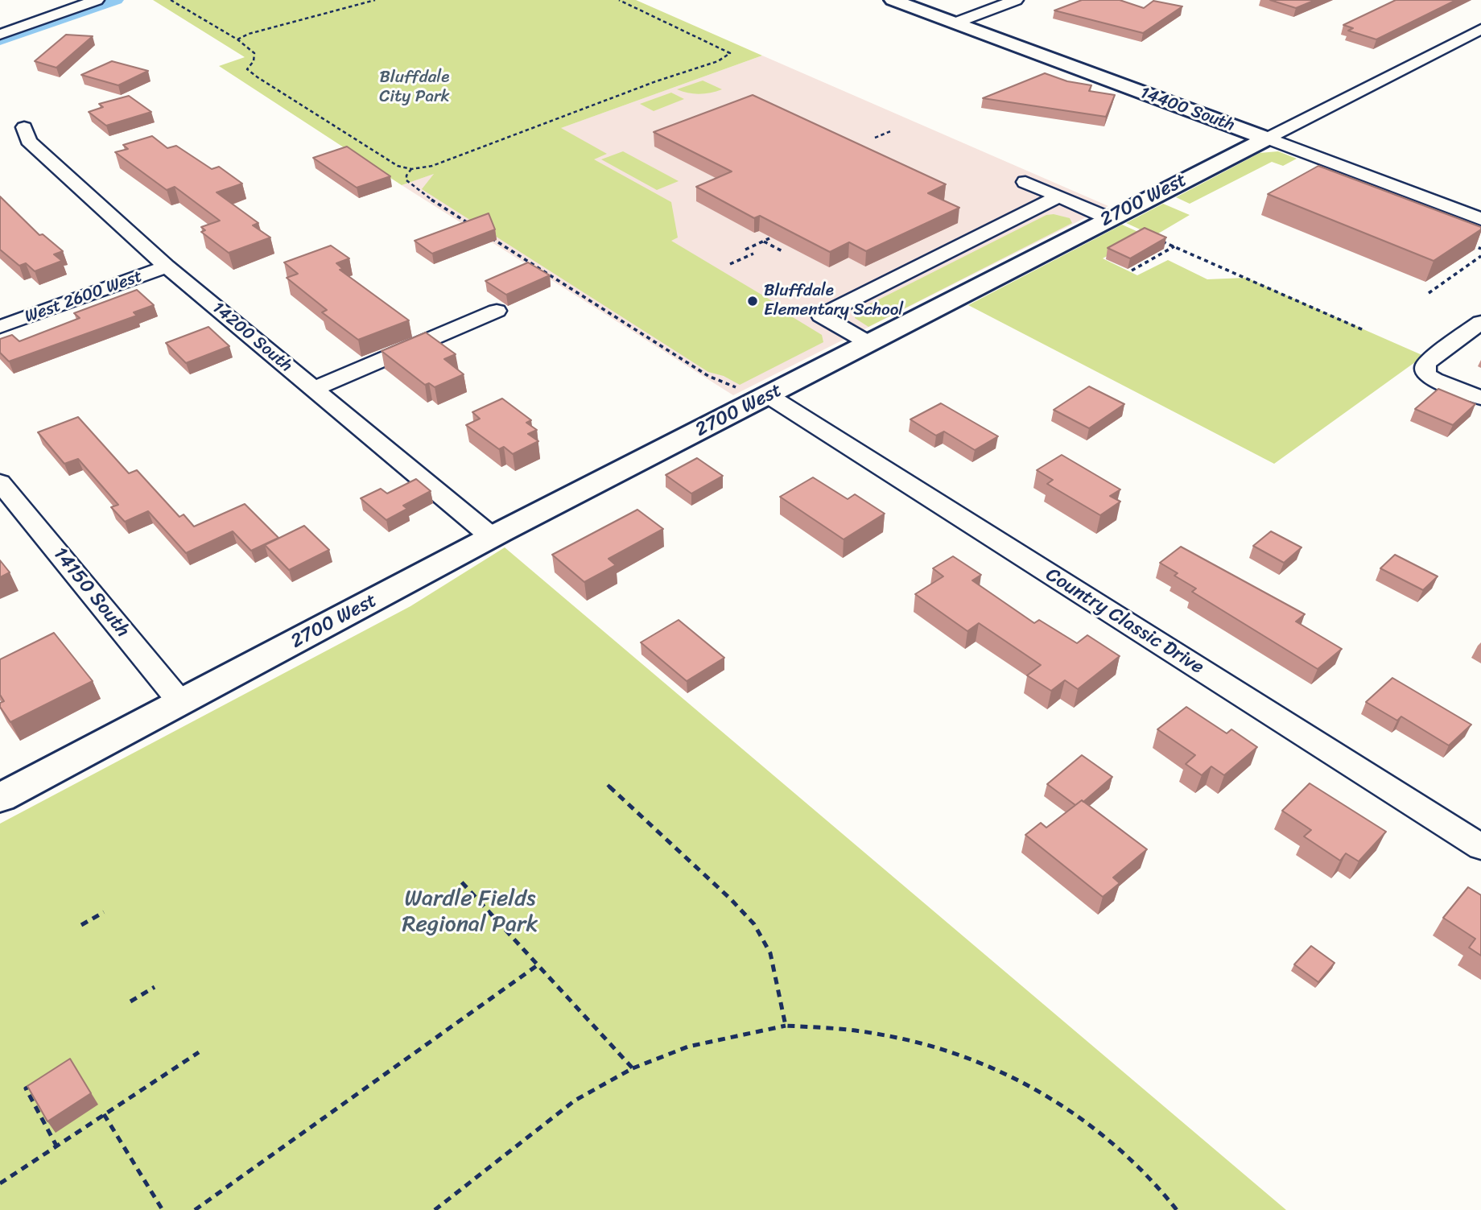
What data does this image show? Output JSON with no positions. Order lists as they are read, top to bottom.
{
  "streets": {
    "main road": ["14400 South", "2700 West"],
    "street": [
      "West 2600 West",
      "14200 South",
      "14150 South",
      "Country Classic Drive"
    ]
  },
  "crossings": [
    ["14400 South", "2700 West"],
    ["2700 West", "14200 South"],
    ["2700 West", "14150 South"],
    ["2700 West", "Country Classic Drive"],
    ["West 2600 West", "14200 South"]
  ],
  "parks": ["Bluffdale City Park", "Wardle Fields Regional Park"],
  "places": ["Bluffdale Elementary School"]
}
